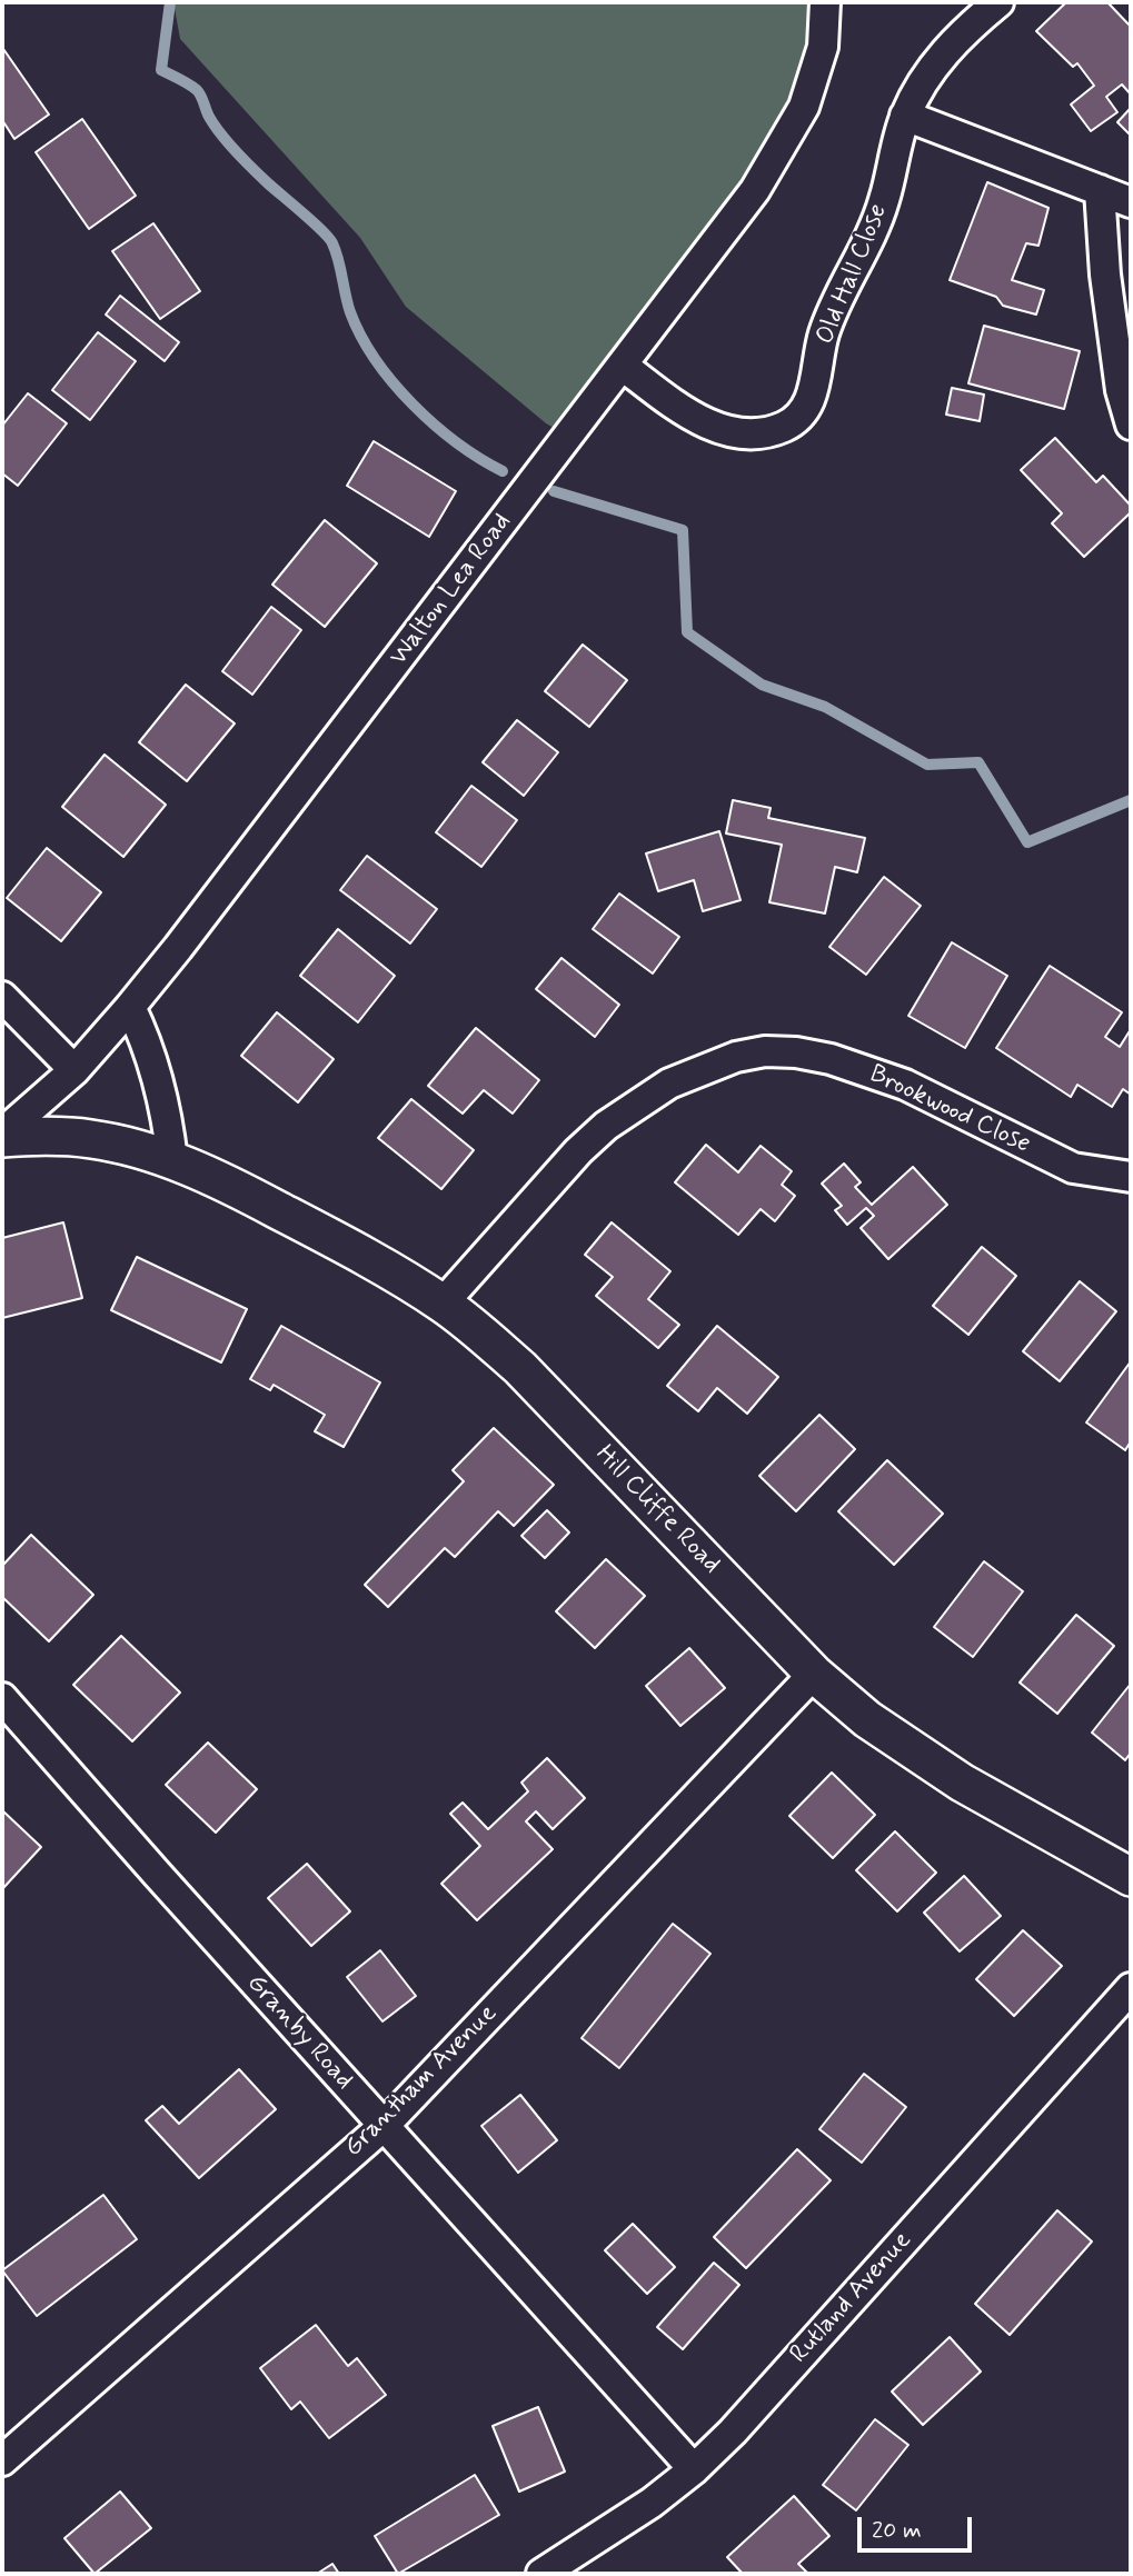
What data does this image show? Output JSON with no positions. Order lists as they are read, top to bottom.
{
  "streets": {
    "street": [
      "Old Hall Close",
      "Walton Lea Road",
      "Brookwood Close",
      "Hill Cliffe Road",
      "Granby Road",
      "Grantham Avenue",
      "Rutland Avenue"
    ]
  },
  "crossings": [
    ["Old Hall Close", "Walton Lea Road"],
    ["Walton Lea Road", "Hill Cliffe Road"],
    ["Brookwood Close", "Hill Cliffe Road"],
    ["Hill Cliffe Road", "Grantham Avenue"],
    ["Granby Road", "Grantham Avenue"],
    ["Granby Road", "Rutland Avenue"]
  ],
  "scale_bar": "20 m"
}
